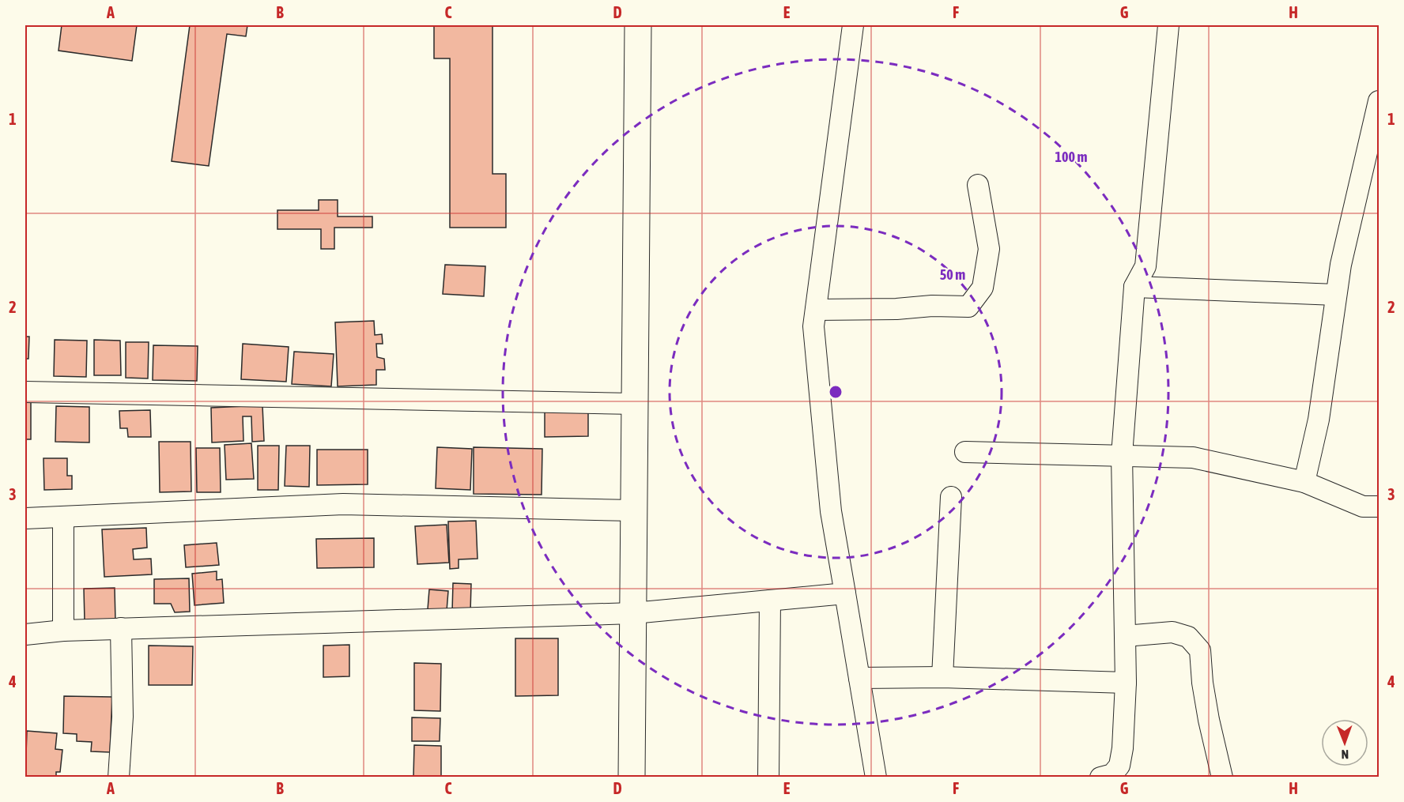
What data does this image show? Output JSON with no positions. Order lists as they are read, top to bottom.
{
  "north": "bottom",
  "grid": {
    "columns": [
      "A",
      "B",
      "C",
      "D",
      "E",
      "F",
      "G",
      "H"
    ],
    "rows": [
      "1",
      "2",
      "3",
      "4"
    ]
  },
  "rings": ["100 m", "50 m"]
}
